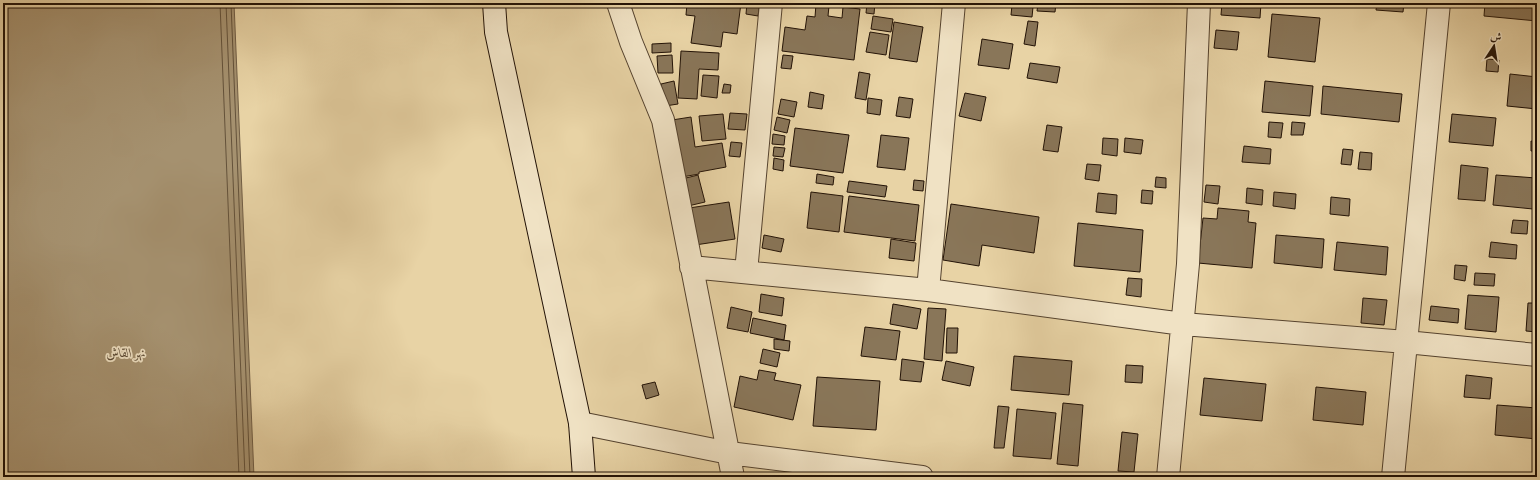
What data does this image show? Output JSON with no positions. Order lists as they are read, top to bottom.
{
  "water": ["نهر القاش"],
  "north": "top"
}
